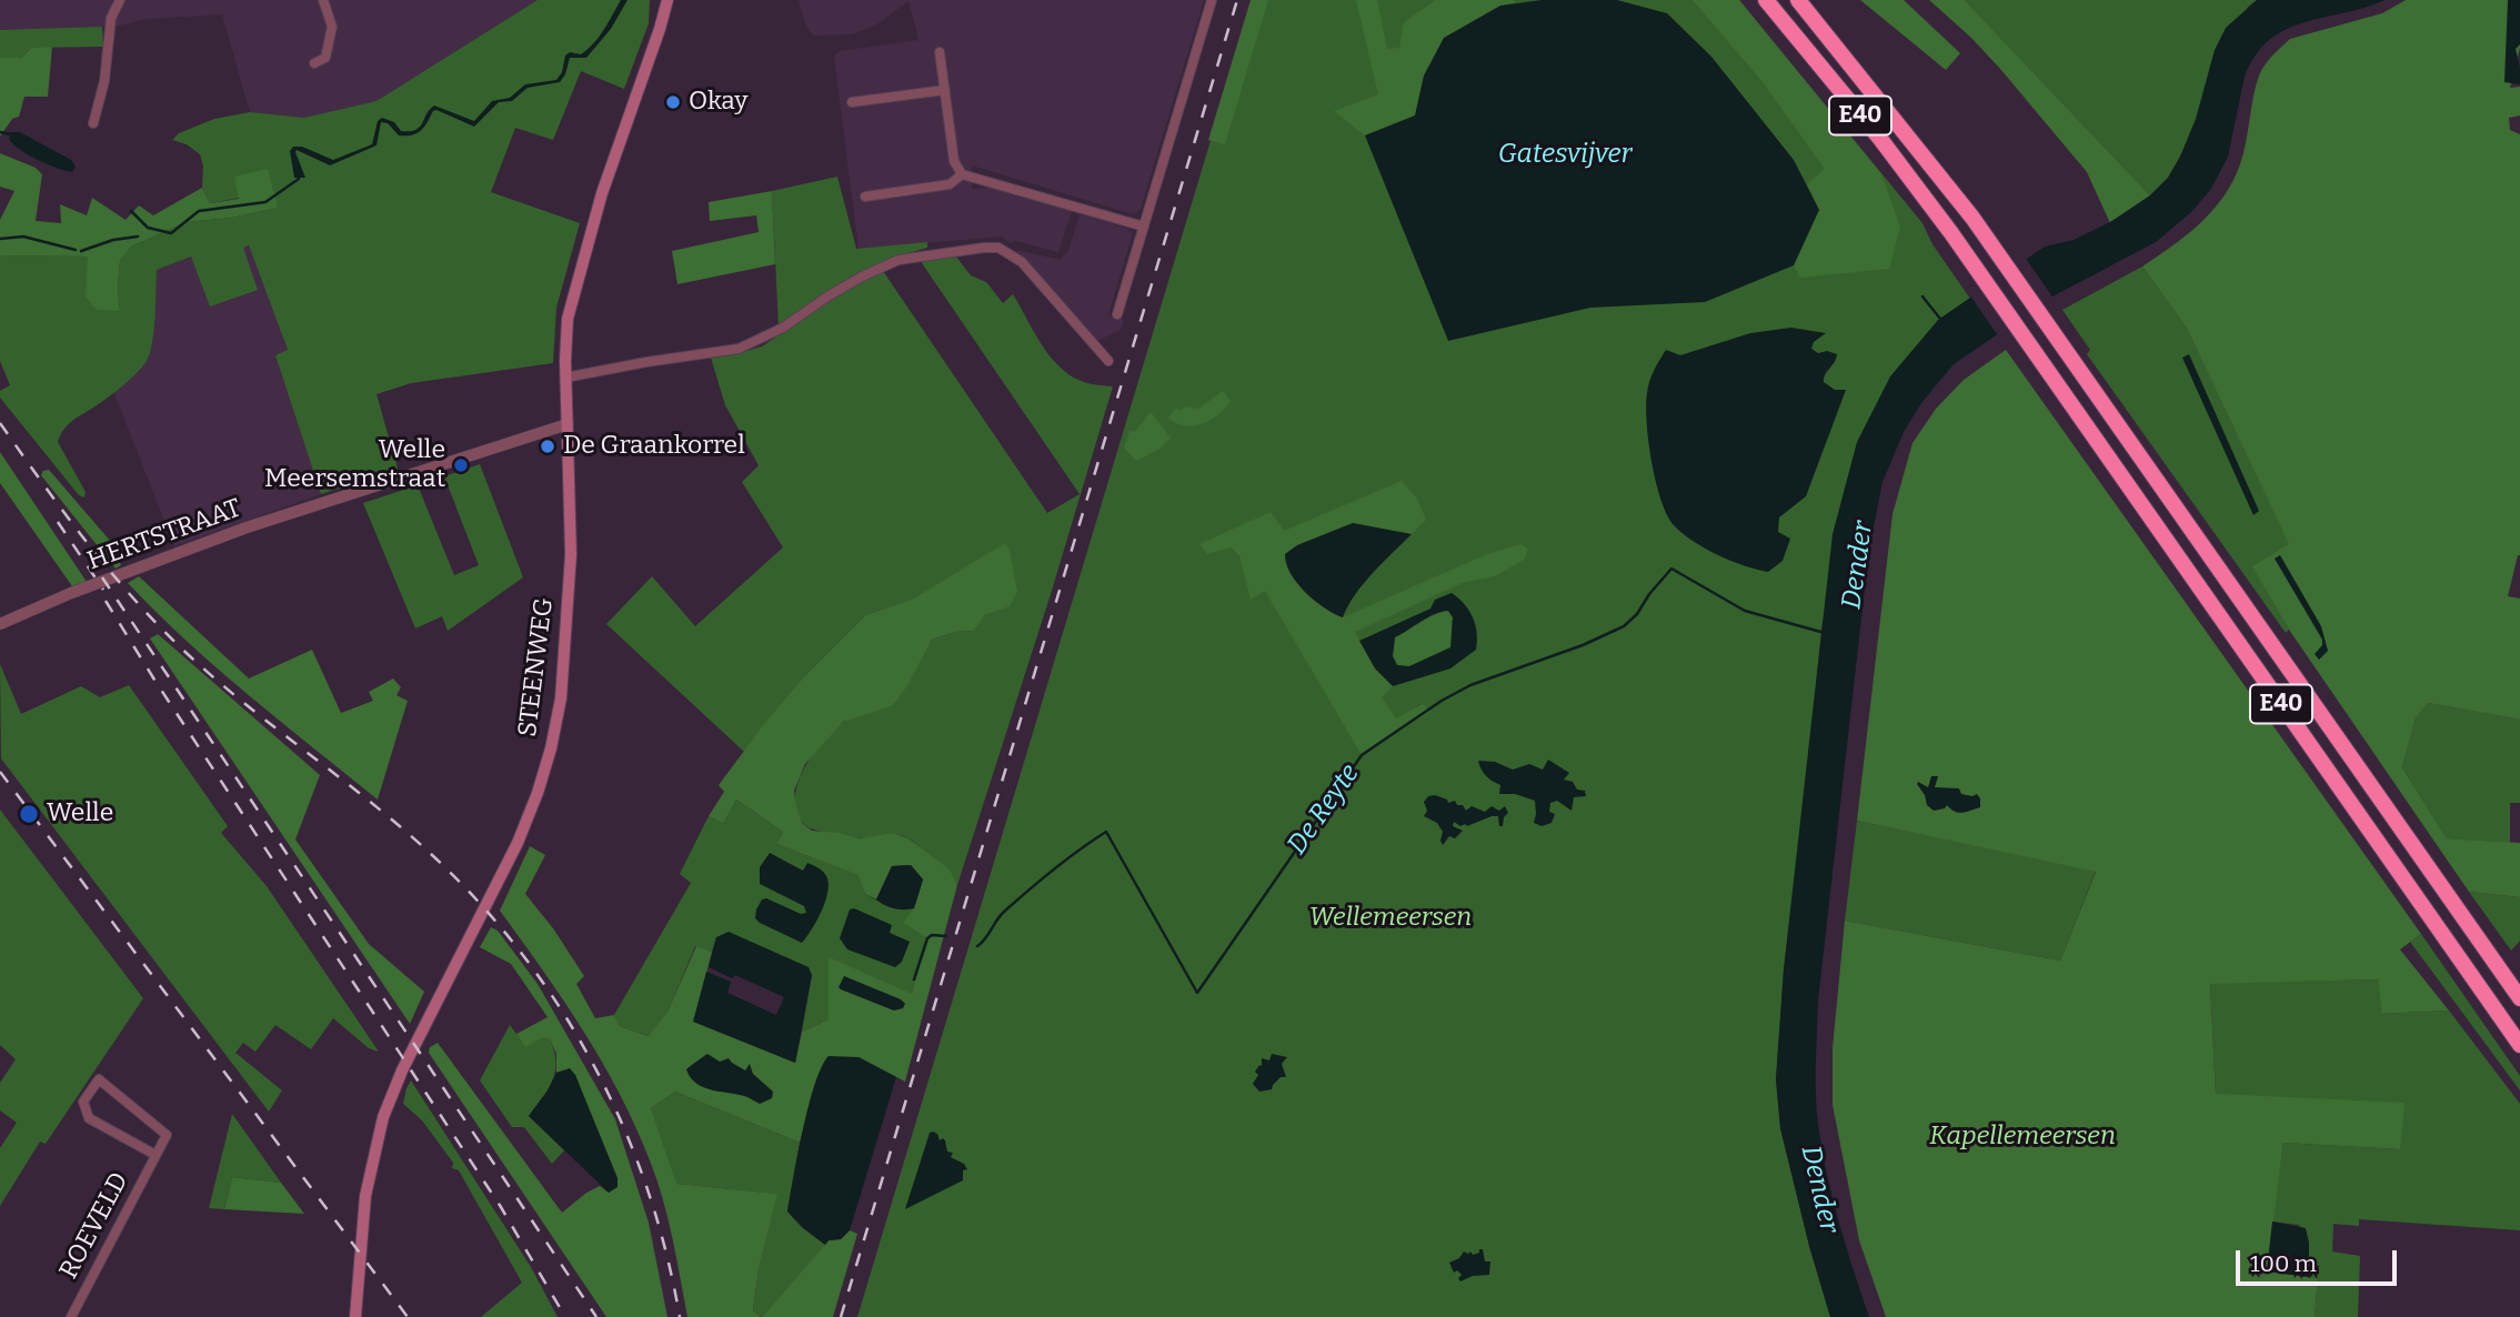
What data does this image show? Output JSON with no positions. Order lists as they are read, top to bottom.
{
  "streets": {
    "highway": ["E40"],
    "main road": ["STEENWEG"],
    "street": ["HERTSTRAAT", "ROEVELD"]
  },
  "crossings": [
    ["HERTSTRAAT", "STEENWEG"]
  ],
  "water": ["Gatesvijver", "Dender", "De Reyte"],
  "parks": ["Wellemeersen", "Kapellemeersen"],
  "places": [
    "Okay",
    "De Graankorrel",
    "Welle Meersemstraat",
    "Welle"
  ],
  "scale_bar": "100 m"
}
